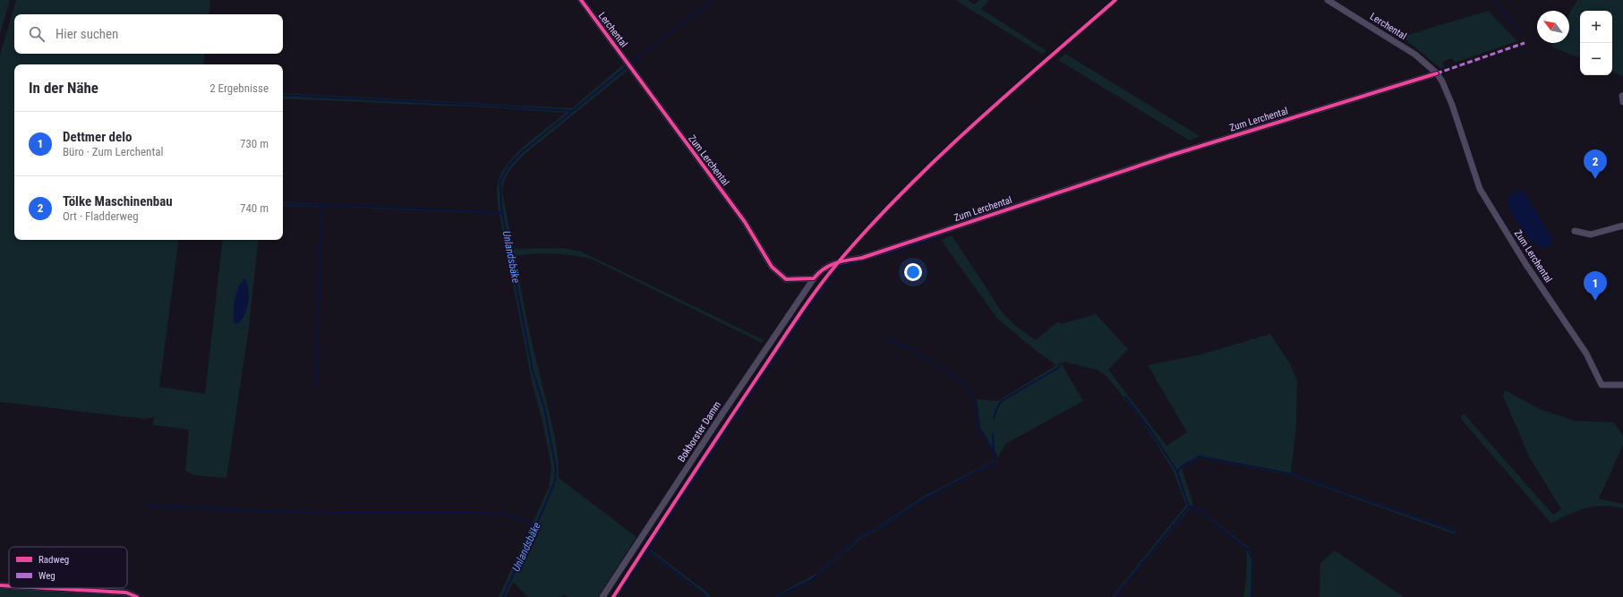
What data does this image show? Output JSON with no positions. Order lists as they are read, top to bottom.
{
  "streets": {
    "street": ["Lerchental", "Zum Lerchental", "Bokhorster Damm"]
  },
  "crossings": [
    ["Lerchental", "Zum Lerchental"],
    ["Zum Lerchental", "Bokhorster Damm"]
  ],
  "water": ["Unlandsbäke"],
  "legend": ["Radweg", "Weg"],
  "north": "top left",
  "page": {
    "map_buttons": ["+", "−"],
    "search": "Hier suchen",
    "heading": ["In der Nähe", "2 Ergebnisse"],
    "list": [
      {
        "mark": "1",
        "name": "Dettmer delo",
        "note": "Büro · Zum Lerchental",
        "value": "730 m"
      },
      {
        "mark": "2",
        "name": "Tölke Maschinenbau",
        "note": "Ort · Fladderweg",
        "value": "740 m"
      }
    ],
    "pins": ["2", "1"]
  }
}
